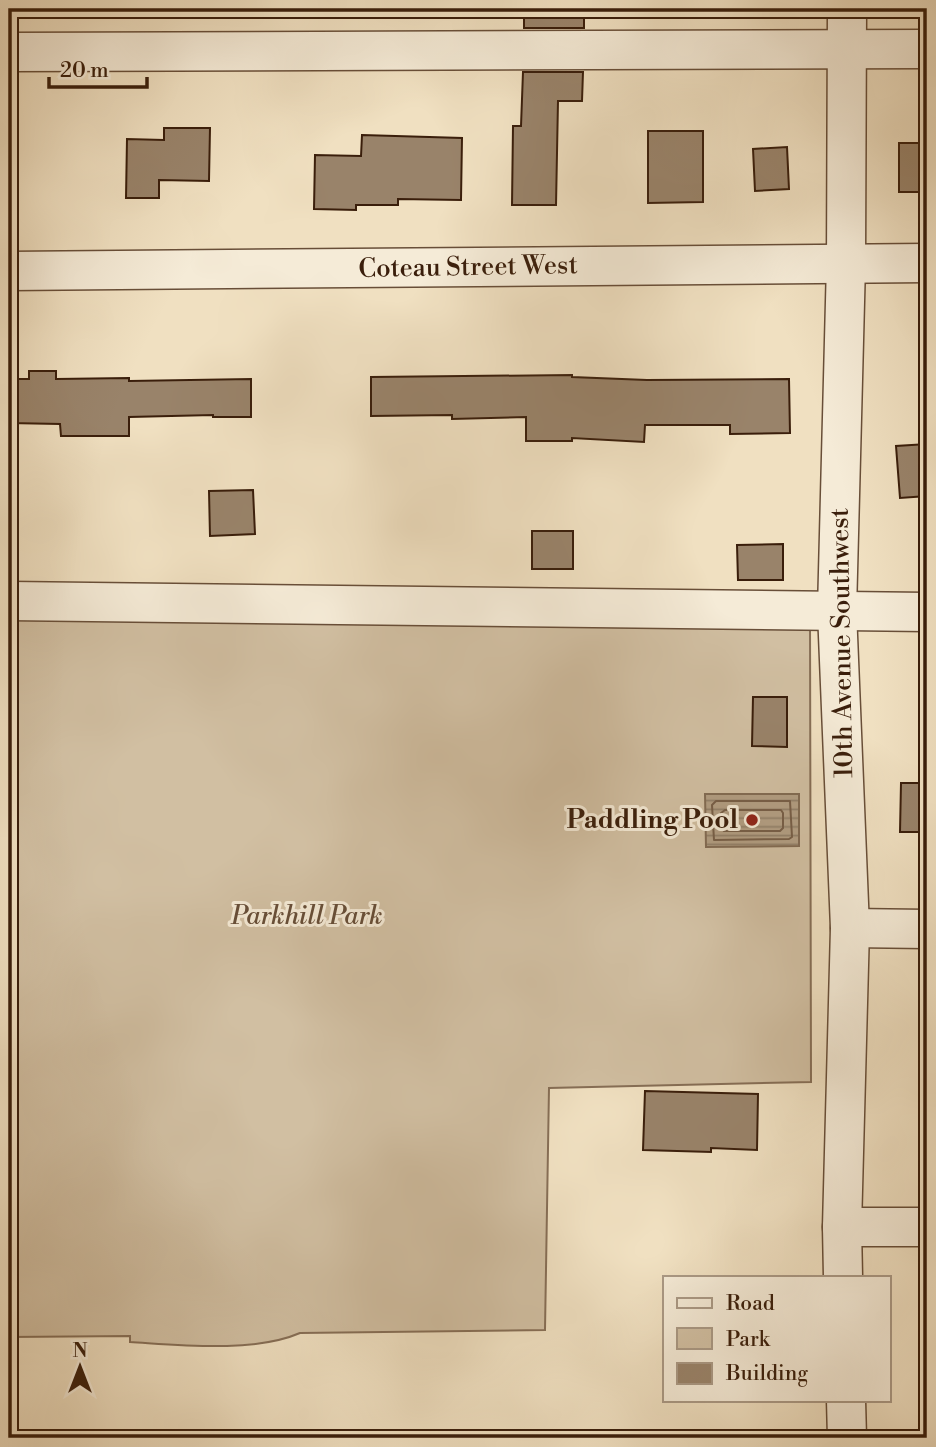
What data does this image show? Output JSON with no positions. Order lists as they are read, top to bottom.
{
  "streets": {
    "street": ["Coteau Street West", "10th Avenue Southwest"]
  },
  "crossings": [
    ["Coteau Street West", "10th Avenue Southwest"]
  ],
  "parks": ["Parkhill Park"],
  "places": ["Paddling Pool"],
  "legend": ["Road", "Park", "Building"],
  "scale_bar": "20 m",
  "north": "top"
}
